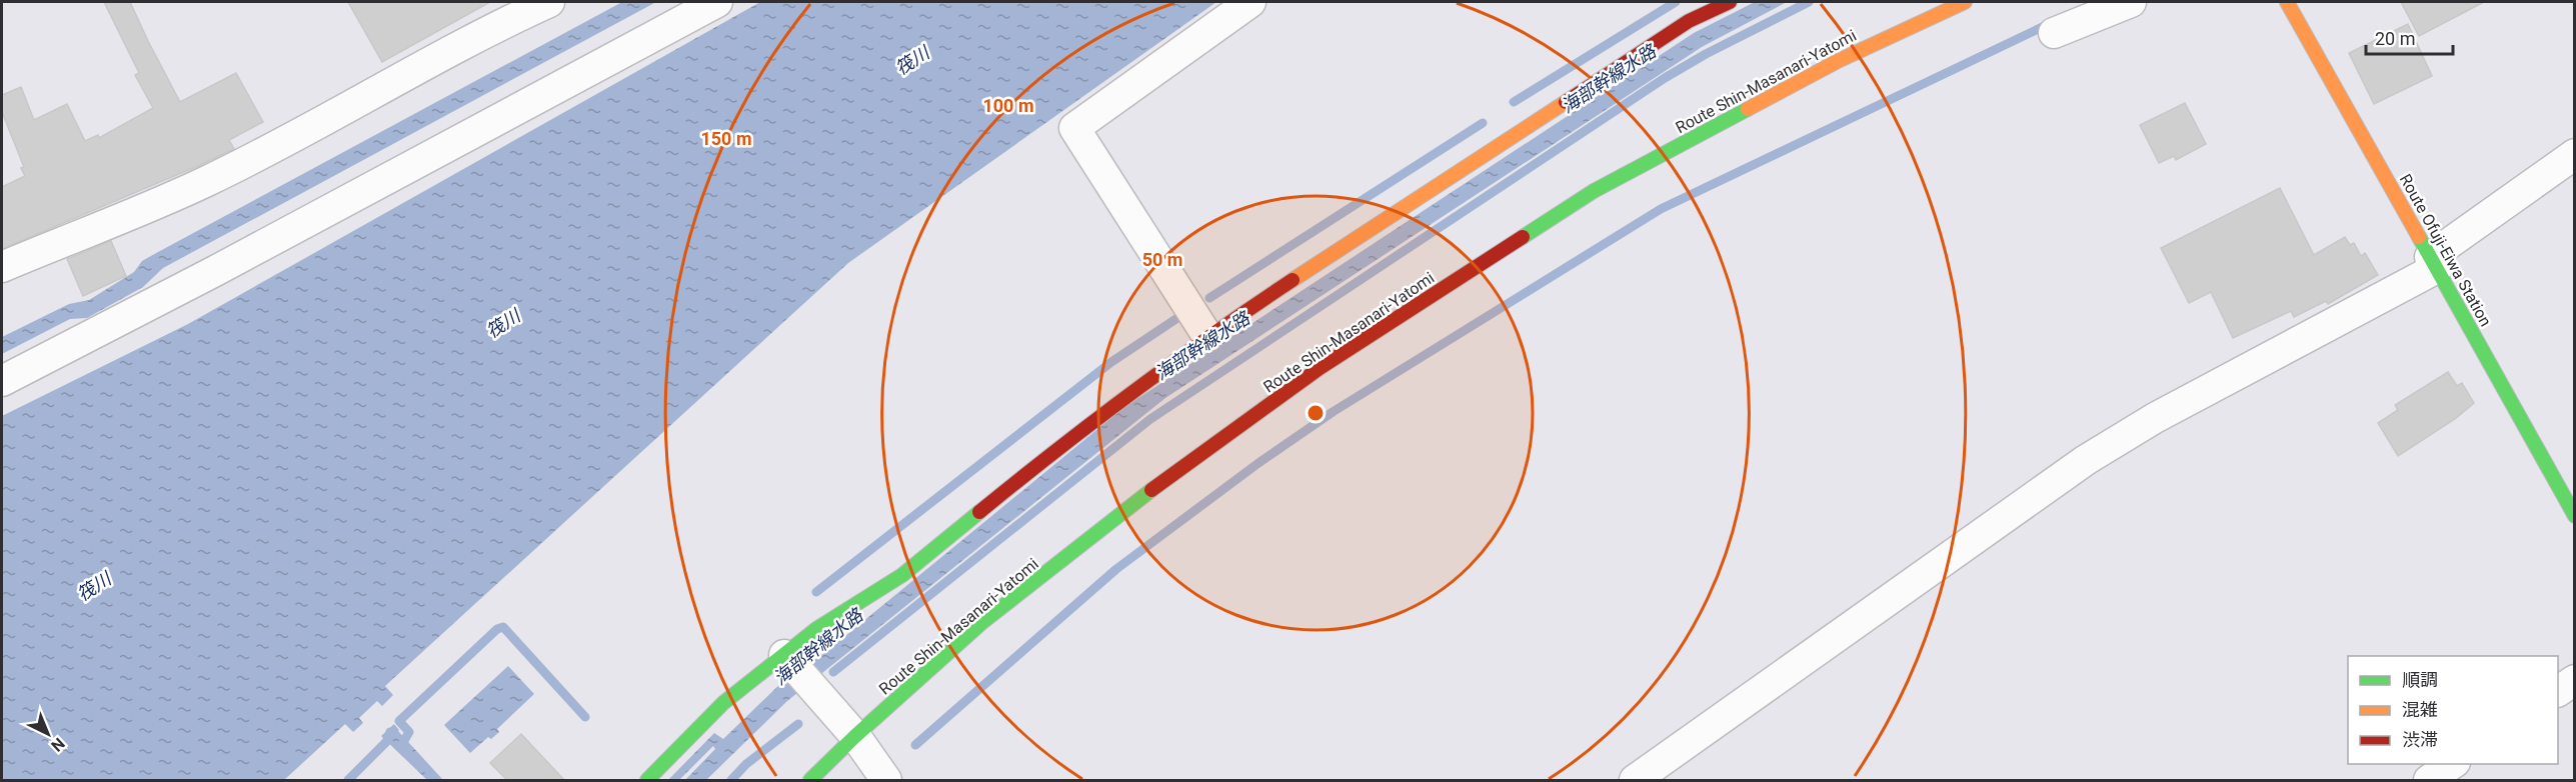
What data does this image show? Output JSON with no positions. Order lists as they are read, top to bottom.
{
  "streets": {
    "main road": ["Route Shin-Masanari-Yatomi", "Route Ofuji-Eiwa Station"]
  },
  "water": ["筏川", "海部幹線水路"],
  "legend": ["順調", "混雑", "渋滞"],
  "scale_bar": "20 m",
  "north": "bottom right",
  "rings": ["100 m", "150 m", "50 m"]
}
